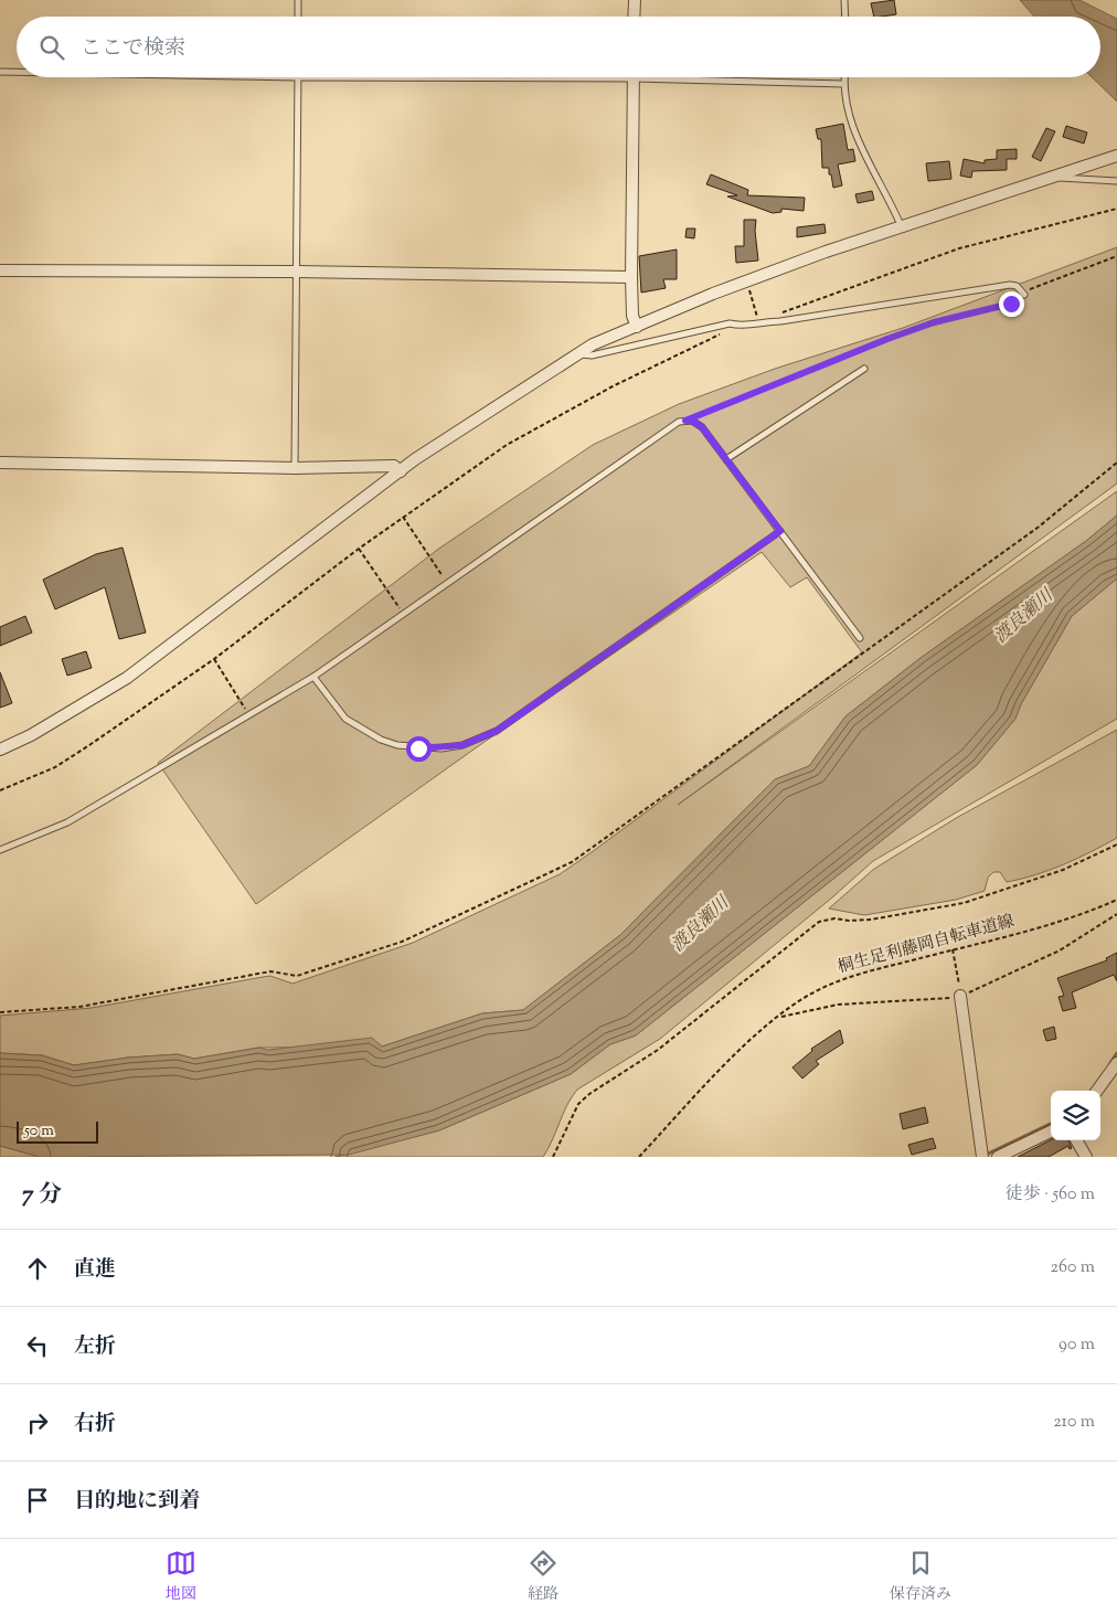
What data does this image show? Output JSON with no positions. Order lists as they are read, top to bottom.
{
  "streets": {
    "path": ["桐生足利藤岡自転車道線"]
  },
  "water": ["渡良瀬川"],
  "scale_bar": "50 m",
  "page": {
    "search": "ここで検索",
    "scale": "50 m",
    "heading": ["7 分", "徒歩 · 560 m"],
    "list": [
      ["直進", "260 m"],
      ["左折", "90 m"],
      ["右折", "210 m"],
      "目的地に到着"
    ],
    "nav": ["地図", "経路", "保存済み"]
  }
}
